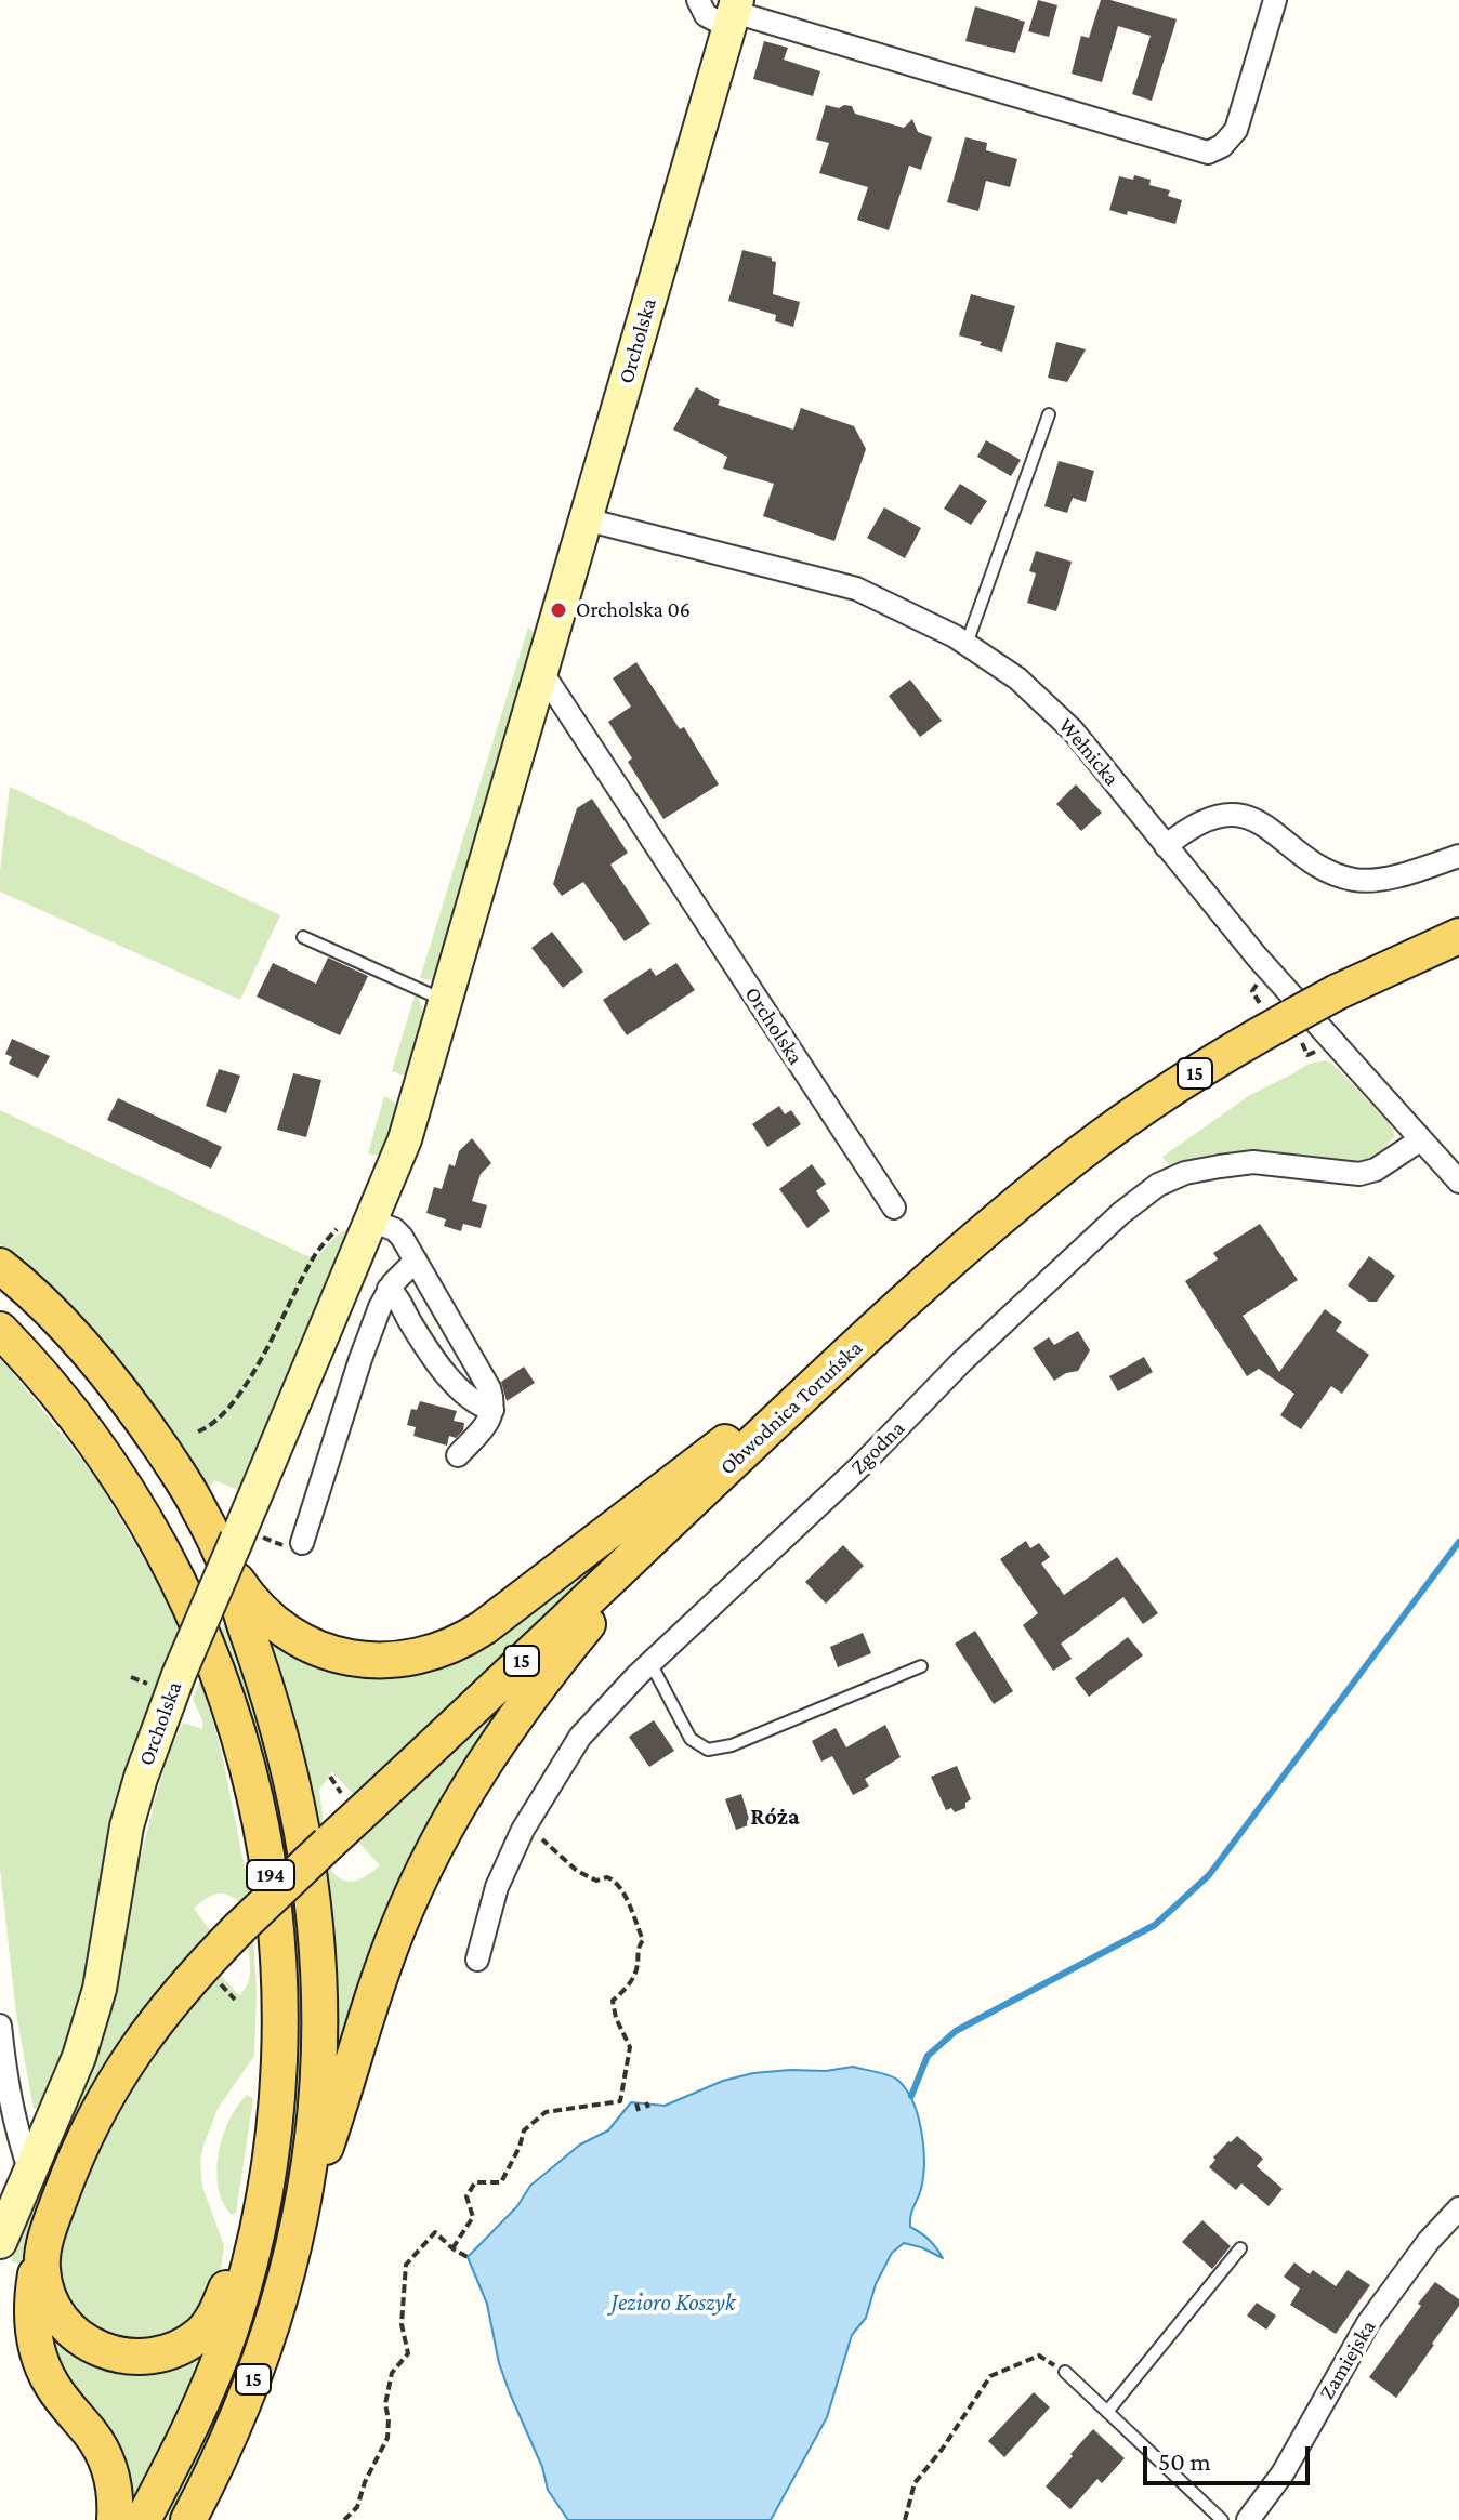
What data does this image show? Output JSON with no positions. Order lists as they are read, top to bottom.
{
  "streets": {
    "main road": ["15", "Obwodnica Toruńska", "194"],
    "street": [
      "Orcholska",
      "Wełnicka",
      "Zgodna",
      "Zamiejska"
    ]
  },
  "crossings": [
    ["Orcholska", "Wełnicka"],
    ["Orcholska", "194"],
    ["Wełnicka", "Zgodna"],
    ["15", "Obwodnica Toruńska"],
    ["15", "194"]
  ],
  "districts": ["Róża"],
  "water": ["Jezioro Koszyk"],
  "places": ["Orcholska 06"],
  "scale_bar": "50 m"
}
